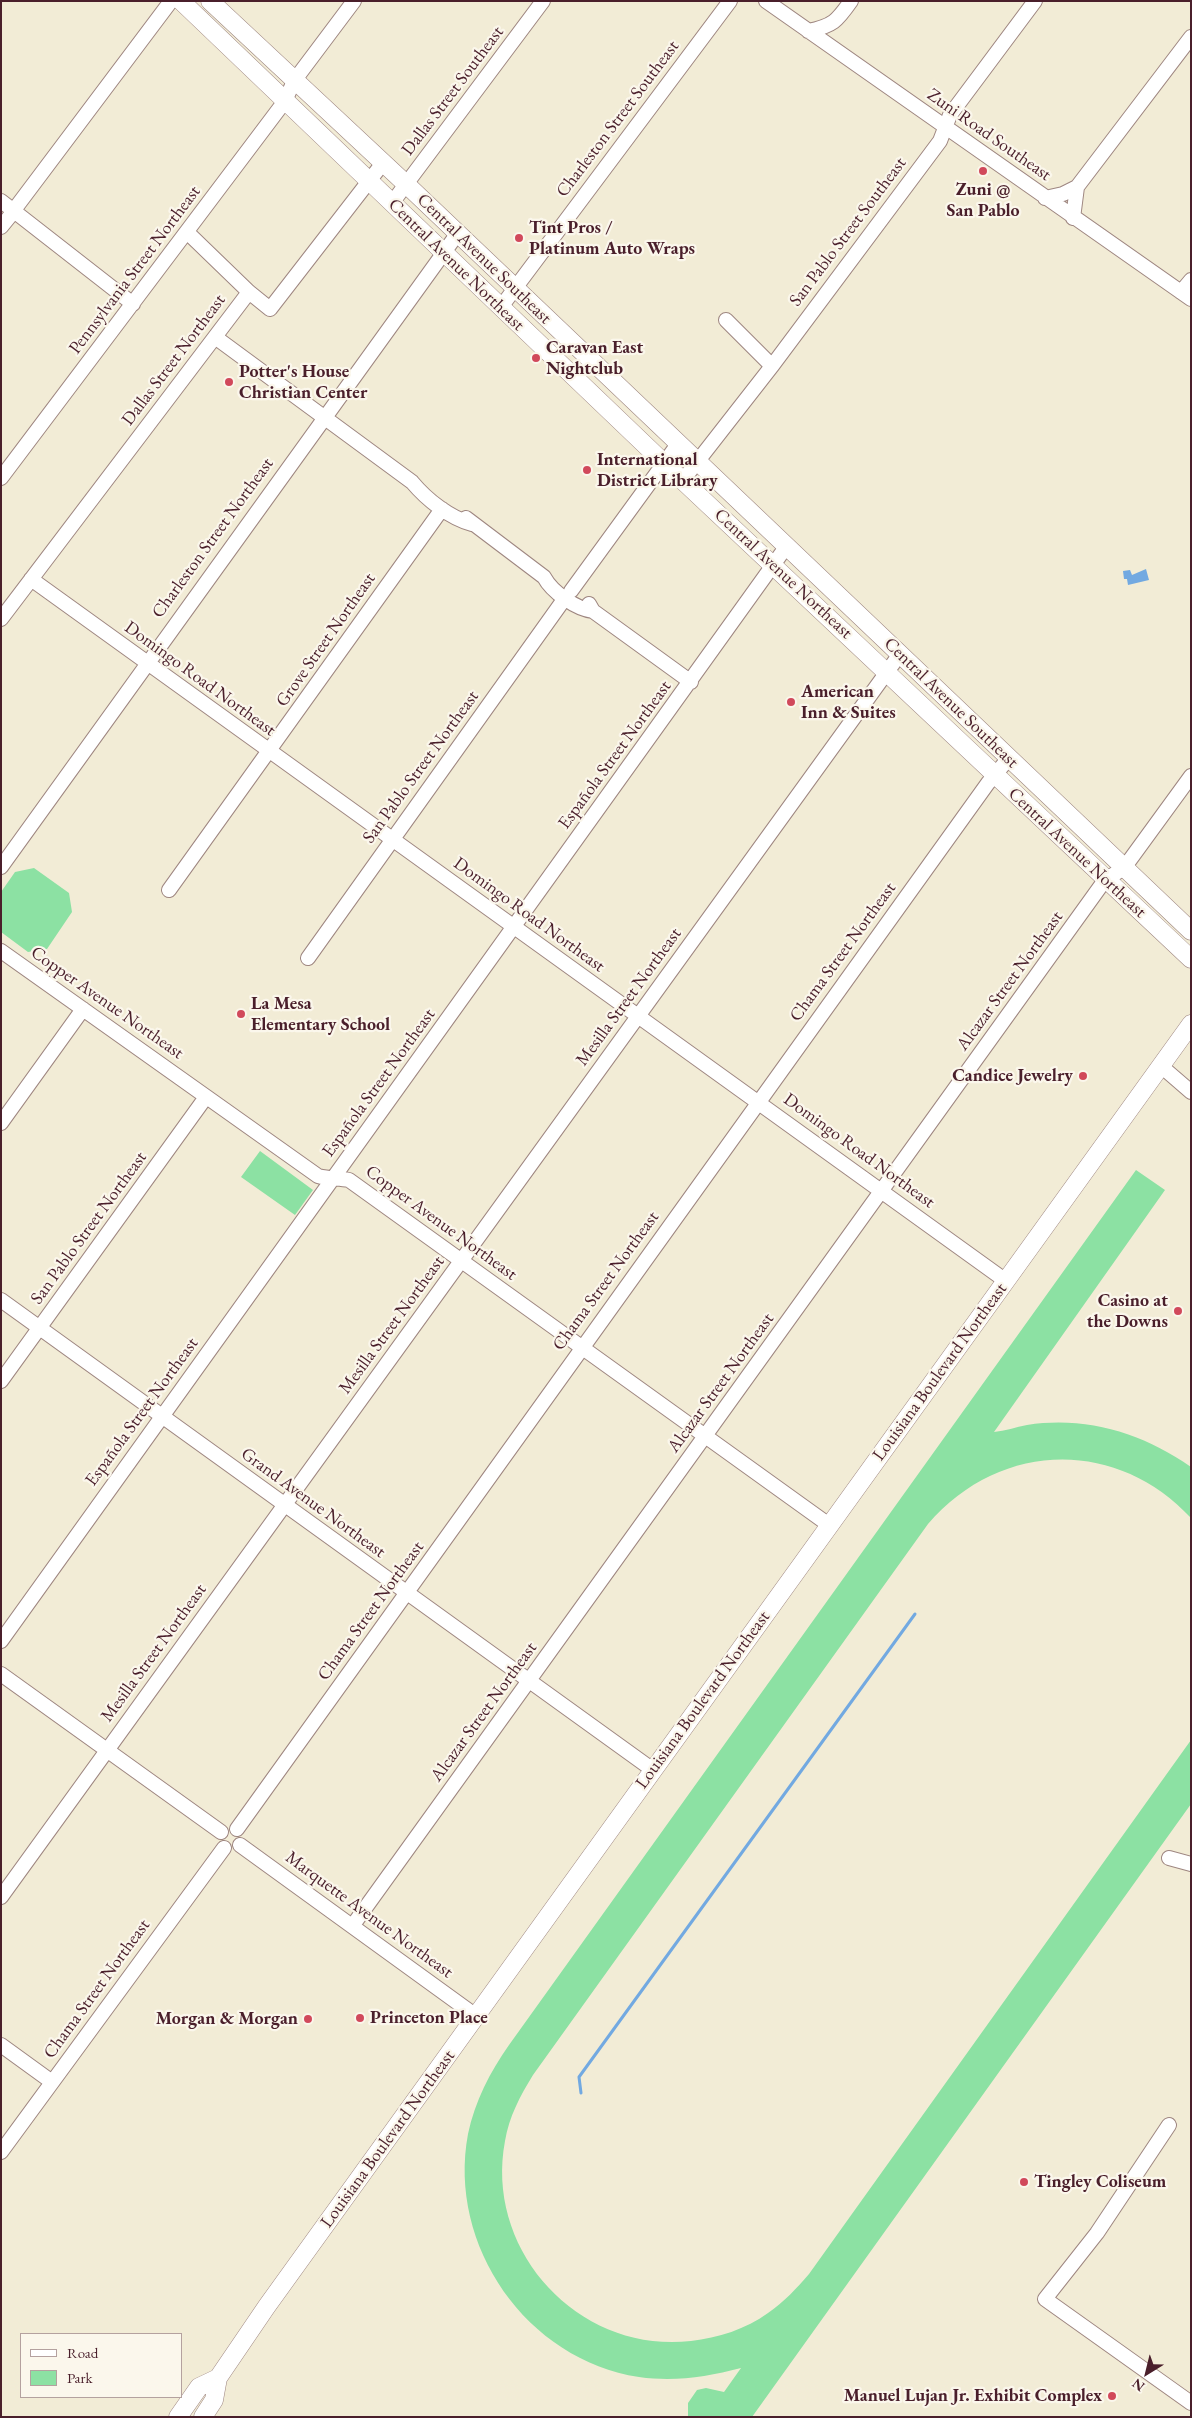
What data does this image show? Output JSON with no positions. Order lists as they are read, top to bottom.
{
  "streets": {
    "main road": ["Central Avenue Southeast", "Central Avenue Northeast", "Louisiana Boulevard Northeast"],
    "street": [
      "Dallas Street Southeast",
      "Charleston Street Southeast",
      "Zuni Road Southeast",
      "San Pablo Street Southeast",
      "Pennsylvania Street Northeast",
      "Dallas Street Northeast",
      "Charleston Street Northeast",
      "Grove Street Northeast",
      "Domingo Road Northeast",
      "Española Street Northeast",
      "San Pablo Street Northeast",
      "Chama Street Northeast",
      "Alcazar Street Northeast",
      "Mesilla Street Northeast",
      "Copper Avenue Northeast",
      "Grand Avenue Northeast",
      "Marquette Avenue Northeast"
    ]
  },
  "crossings": [
    ["Dallas Street Southeast", "Central Avenue Southeast"],
    ["Dallas Street Southeast", "Central Avenue Northeast"],
    ["Charleston Street Southeast", "Central Avenue Southeast"],
    ["Charleston Street Southeast", "Central Avenue Northeast"],
    ["Zuni Road Southeast", "San Pablo Street Southeast"],
    ["San Pablo Street Southeast", "Central Avenue Southeast"],
    ["San Pablo Street Southeast", "Central Avenue Northeast"],
    ["Central Avenue Southeast", "Pennsylvania Street Northeast"],
    ["Central Avenue Southeast", "Dallas Street Northeast"],
    ["Central Avenue Southeast", "Charleston Street Northeast"],
    ["Central Avenue Southeast", "Española Street Northeast"],
    ["Central Avenue Southeast", "San Pablo Street Northeast"],
    ["Central Avenue Southeast", "Chama Street Northeast"],
    ["Central Avenue Southeast", "Alcazar Street Northeast"],
    ["Central Avenue Southeast", "Mesilla Street Northeast"],
    ["Central Avenue Northeast", "Pennsylvania Street Northeast"],
    ["Central Avenue Northeast", "Dallas Street Northeast"],
    ["Central Avenue Northeast", "Charleston Street Northeast"],
    ["Central Avenue Northeast", "Española Street Northeast"],
    ["Central Avenue Northeast", "San Pablo Street Northeast"],
    ["Central Avenue Northeast", "Chama Street Northeast"],
    ["Central Avenue Northeast", "Alcazar Street Northeast"],
    ["Central Avenue Northeast", "Mesilla Street Northeast"],
    ["Dallas Street Northeast", "Domingo Road Northeast"],
    ["Charleston Street Northeast", "Domingo Road Northeast"],
    ["Grove Street Northeast", "Domingo Road Northeast"],
    ["Domingo Road Northeast", "Española Street Northeast"],
    ["Domingo Road Northeast", "San Pablo Street Northeast"],
    ["Domingo Road Northeast", "Chama Street Northeast"],
    ["Domingo Road Northeast", "Alcazar Street Northeast"],
    ["Domingo Road Northeast", "Mesilla Street Northeast"],
    ["Domingo Road Northeast", "Louisiana Boulevard Northeast"],
    ["Española Street Northeast", "Copper Avenue Northeast"],
    ["Española Street Northeast", "Grand Avenue Northeast"],
    ["San Pablo Street Northeast", "Copper Avenue Northeast"],
    ["San Pablo Street Northeast", "Grand Avenue Northeast"],
    ["Chama Street Northeast", "Copper Avenue Northeast"],
    ["Chama Street Northeast", "Grand Avenue Northeast"],
    ["Chama Street Northeast", "Marquette Avenue Northeast"],
    ["Alcazar Street Northeast", "Copper Avenue Northeast"],
    ["Alcazar Street Northeast", "Grand Avenue Northeast"],
    ["Alcazar Street Northeast", "Marquette Avenue Northeast"],
    ["Mesilla Street Northeast", "Copper Avenue Northeast"],
    ["Mesilla Street Northeast", "Grand Avenue Northeast"],
    ["Copper Avenue Northeast", "Louisiana Boulevard Northeast"],
    ["Louisiana Boulevard Northeast", "Grand Avenue Northeast"],
    ["Louisiana Boulevard Northeast", "Marquette Avenue Northeast"]
  ],
  "places": [
    "Zuni @ San Pablo",
    "Tint Pros / Platinum Auto Wraps",
    "Caravan East Nightclub",
    "Potter's House Christian Center",
    "International District Library",
    "American Inn & Suites",
    "La Mesa Elementary School",
    "Candice Jewelry",
    "Casino at the Downs",
    "Princeton Place",
    "Morgan & Morgan",
    "Tingley Coliseum",
    "Manuel Lujan Jr. Exhibit Complex"
  ],
  "legend": ["Road", "Park"],
  "north": "bottom left"
}
